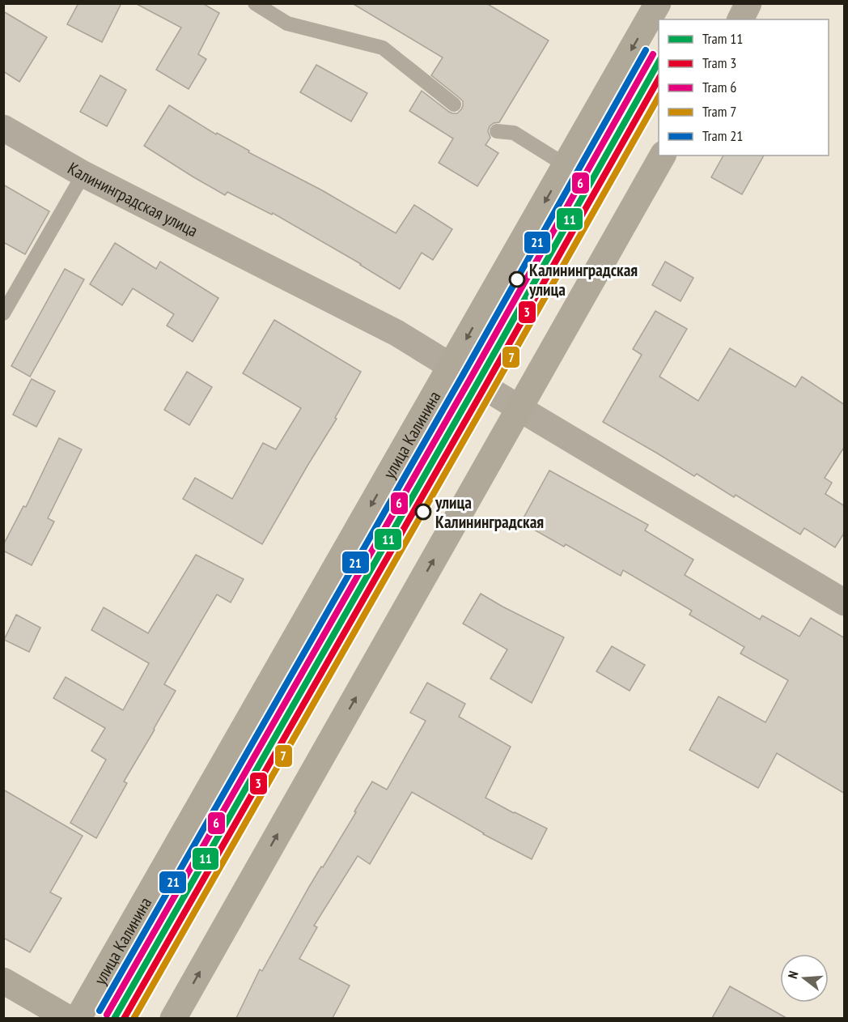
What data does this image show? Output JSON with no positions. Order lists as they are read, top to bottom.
{
  "streets": {
    "street": ["Калининградская улица", "улица Калинина"]
  },
  "crossings": [
    ["Калининградская улица", "улица Калинина"]
  ],
  "places": ["Калининградская улица", "улица Калининградская"],
  "lines": [
    "tram line 21",
    "tram line 6",
    "tram line 11",
    "tram line 3",
    "tram line 7"
  ],
  "legend": [
    "Tram 11",
    "Tram 3",
    "Tram 6",
    "Tram 7",
    "Tram 21"
  ],
  "north": "left"
}
